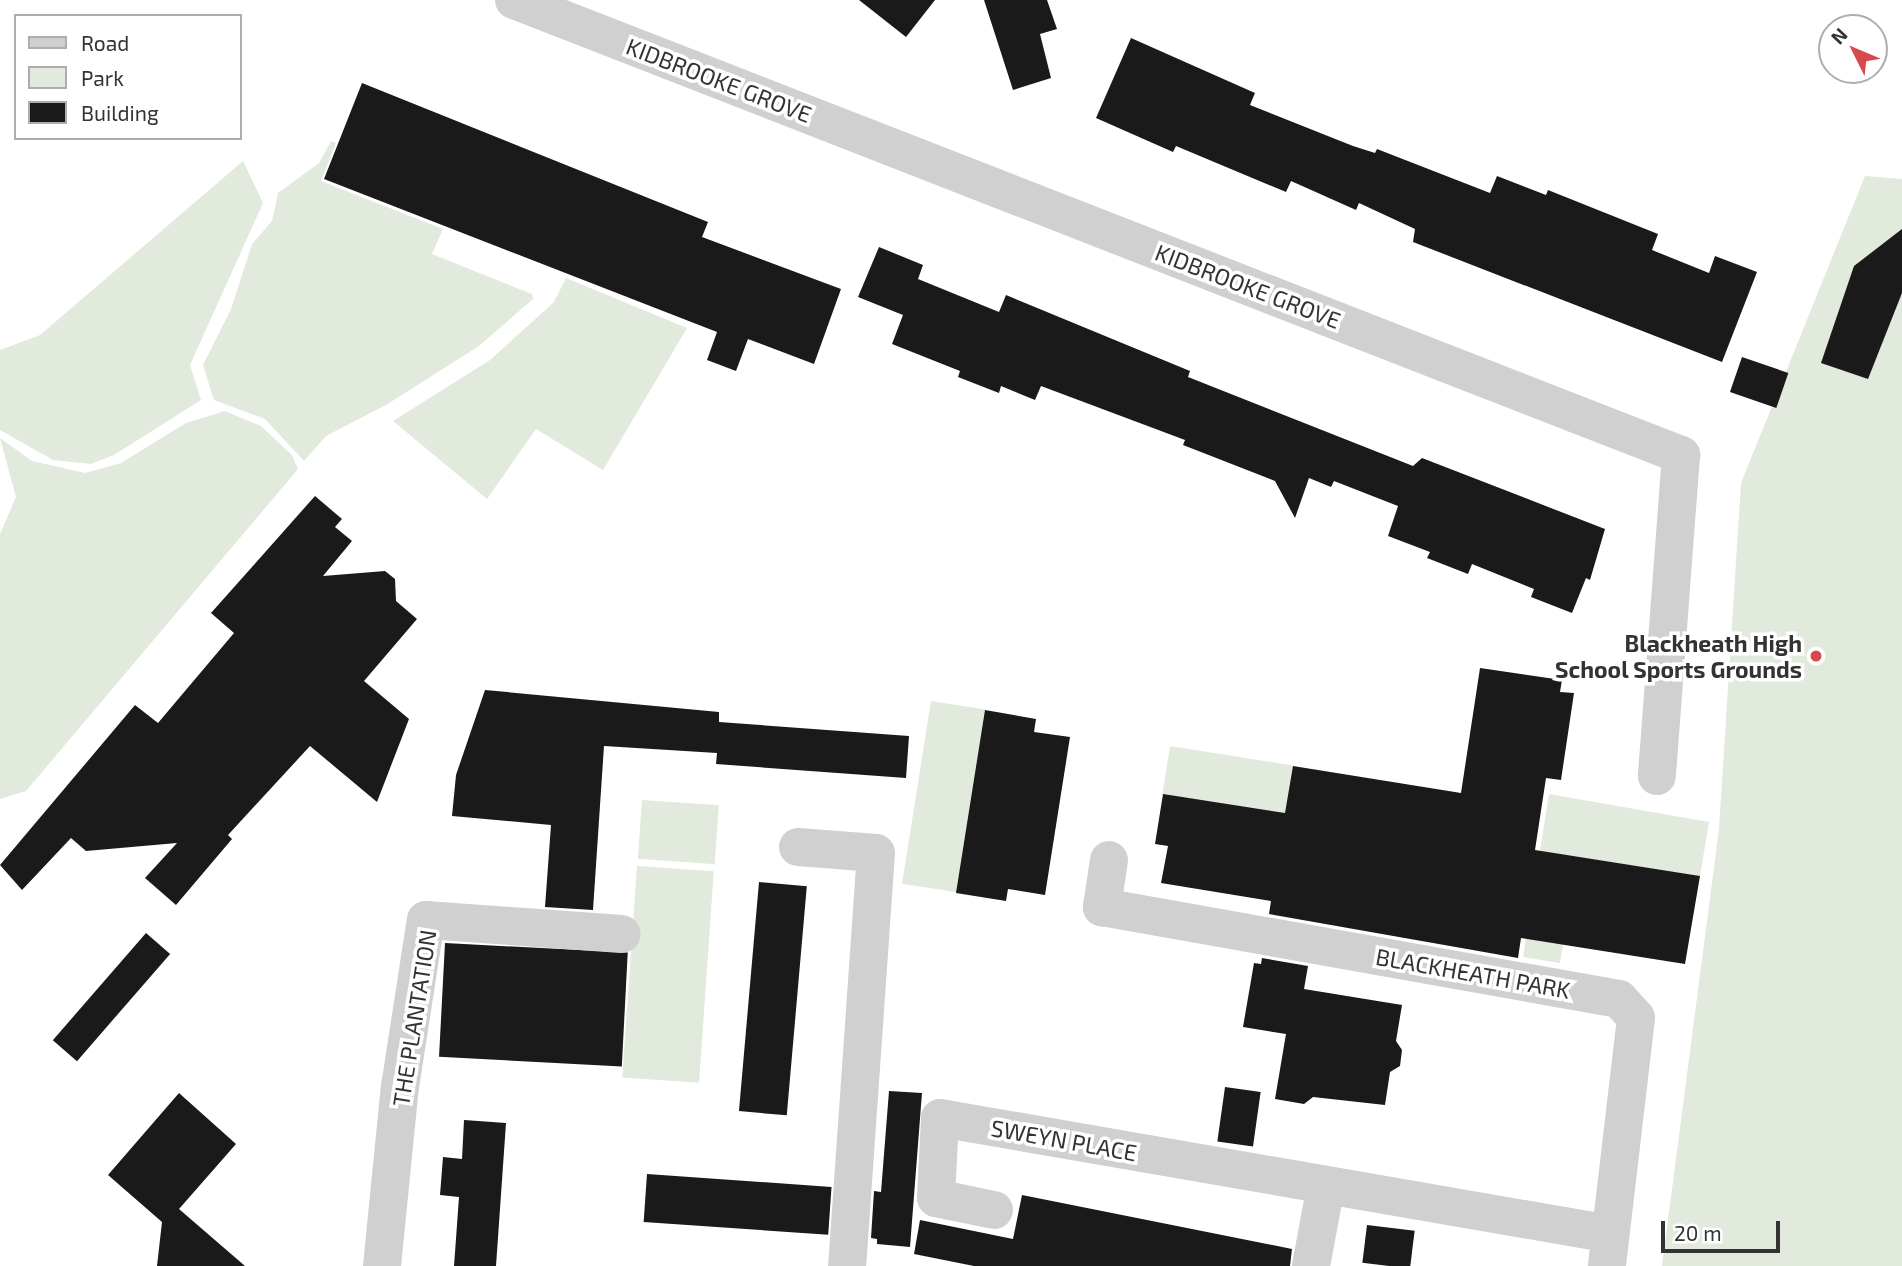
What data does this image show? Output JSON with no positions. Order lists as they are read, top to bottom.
{
  "streets": {
    "street": [
      "KIDBROOKE GROVE",
      "BLACKHEATH PARK",
      "THE PLANTATION",
      "SWEYN PLACE"
    ]
  },
  "crossings": [
    ["BLACKHEATH PARK", "SWEYN PLACE"]
  ],
  "places": ["Blackheath High School Sports Grounds"],
  "legend": ["Road", "Park", "Building"],
  "scale_bar": "20 m",
  "north": "top left"
}
